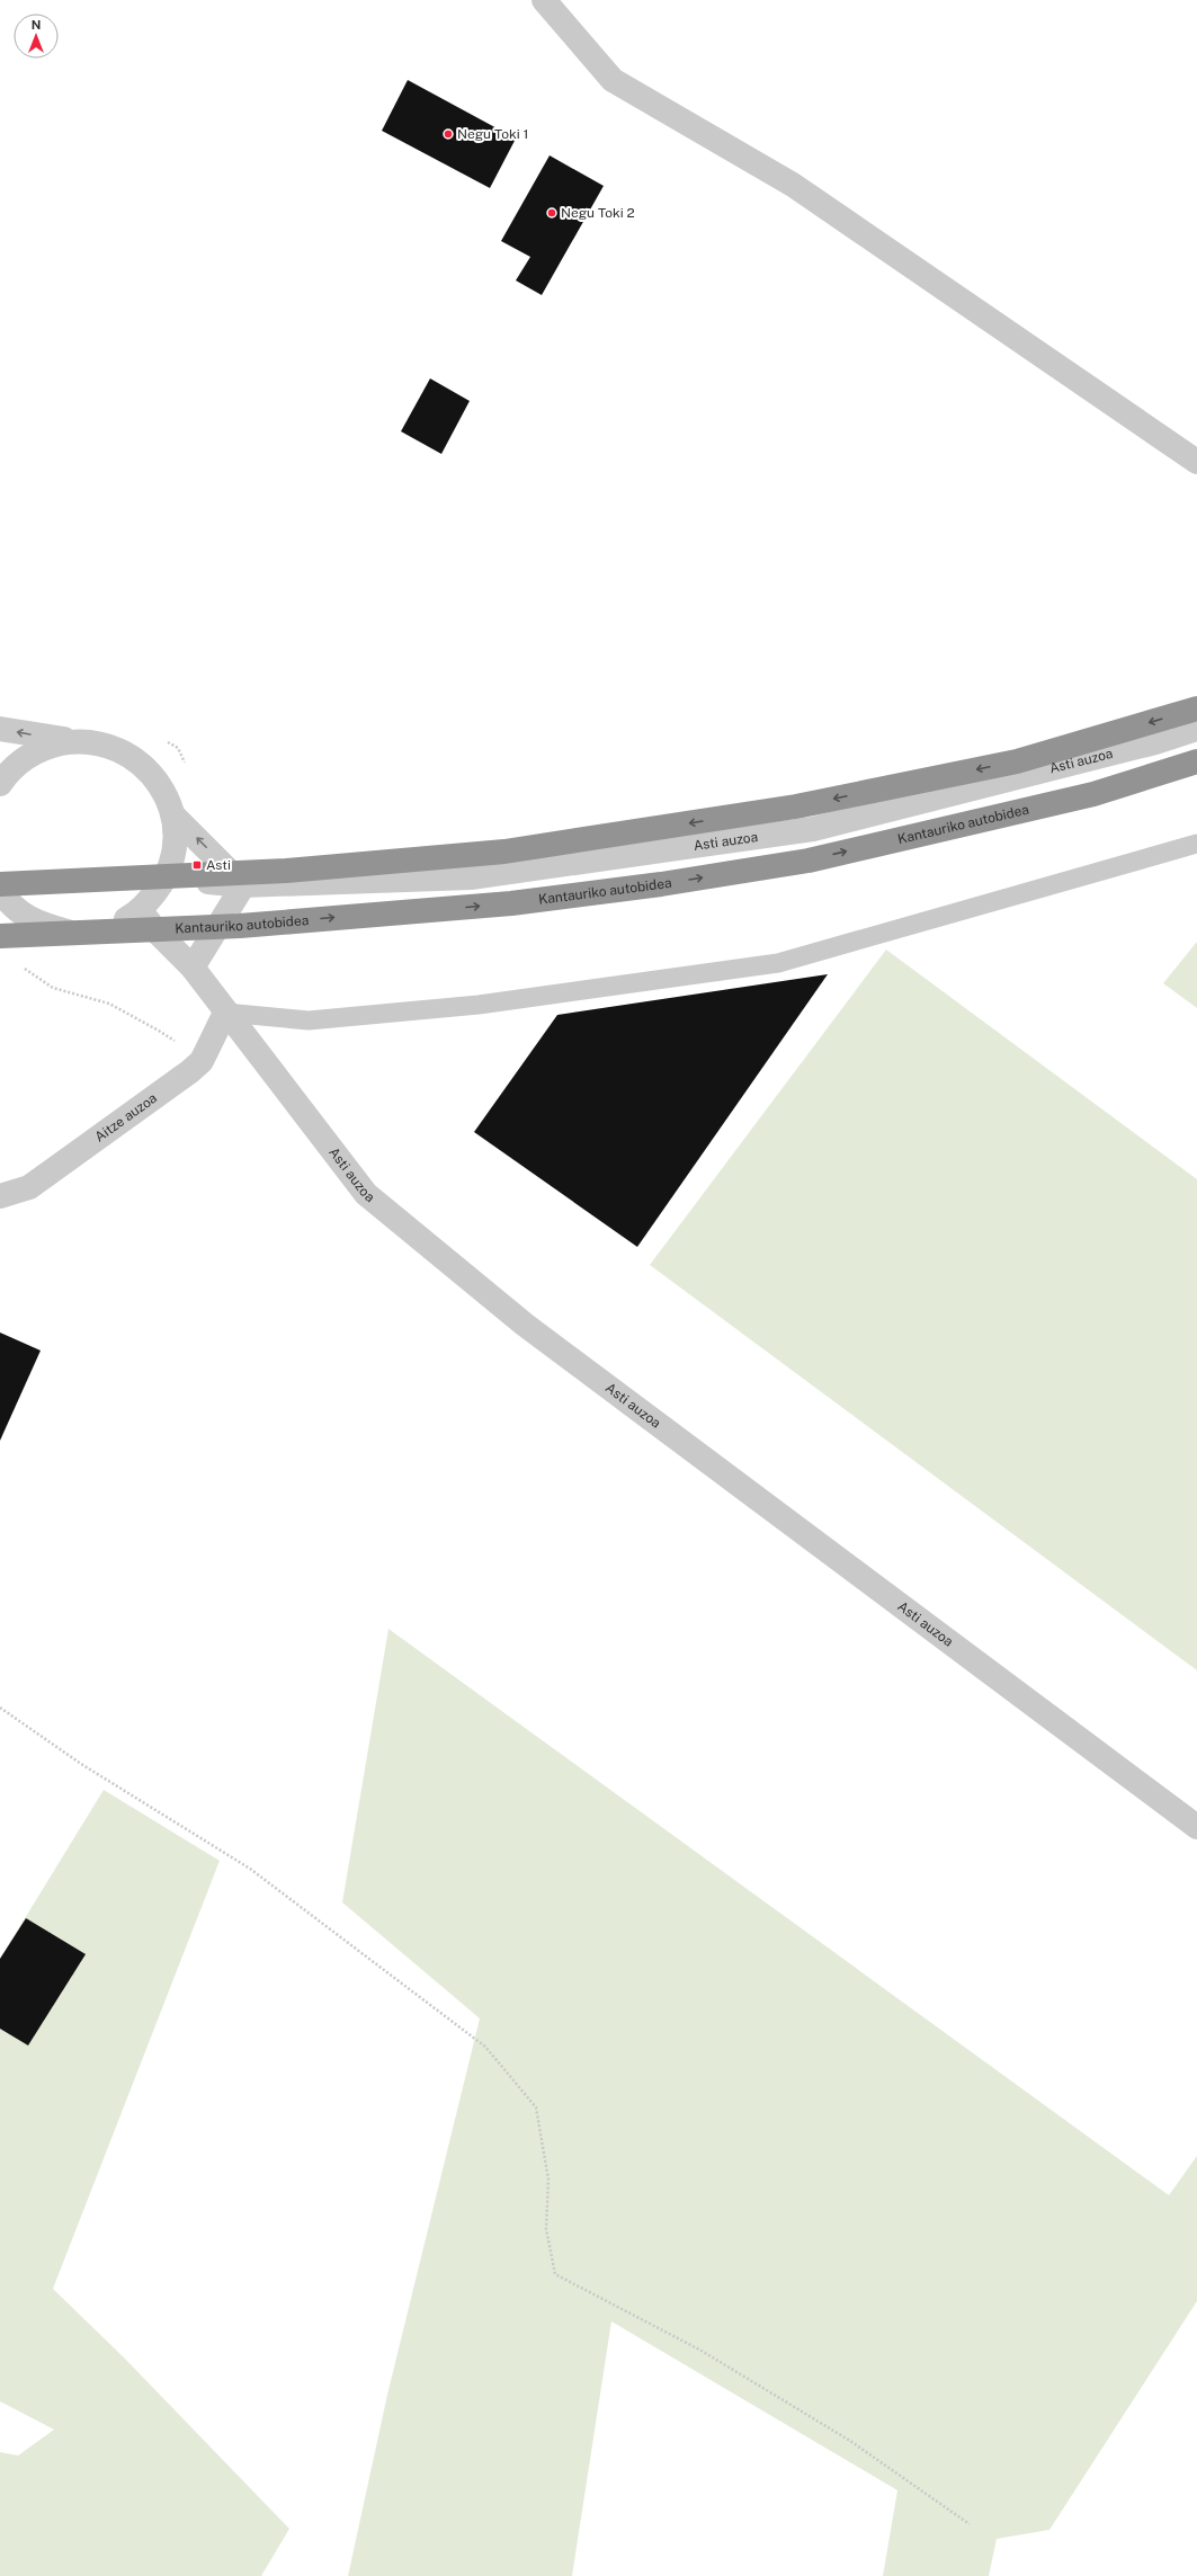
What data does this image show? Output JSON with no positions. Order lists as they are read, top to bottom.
{
  "streets": {
    "highway": ["Kantauriko autobidea"],
    "street": ["Asti auzoa", "Aitze auzoa"]
  },
  "crossings": [
    ["Asti auzoa", "Aitze auzoa"]
  ],
  "places": {
    "other": ["Negu Toki 1", "Negu Toki 2"],
    "transit": ["Asti"]
  },
  "north": "top"
}
